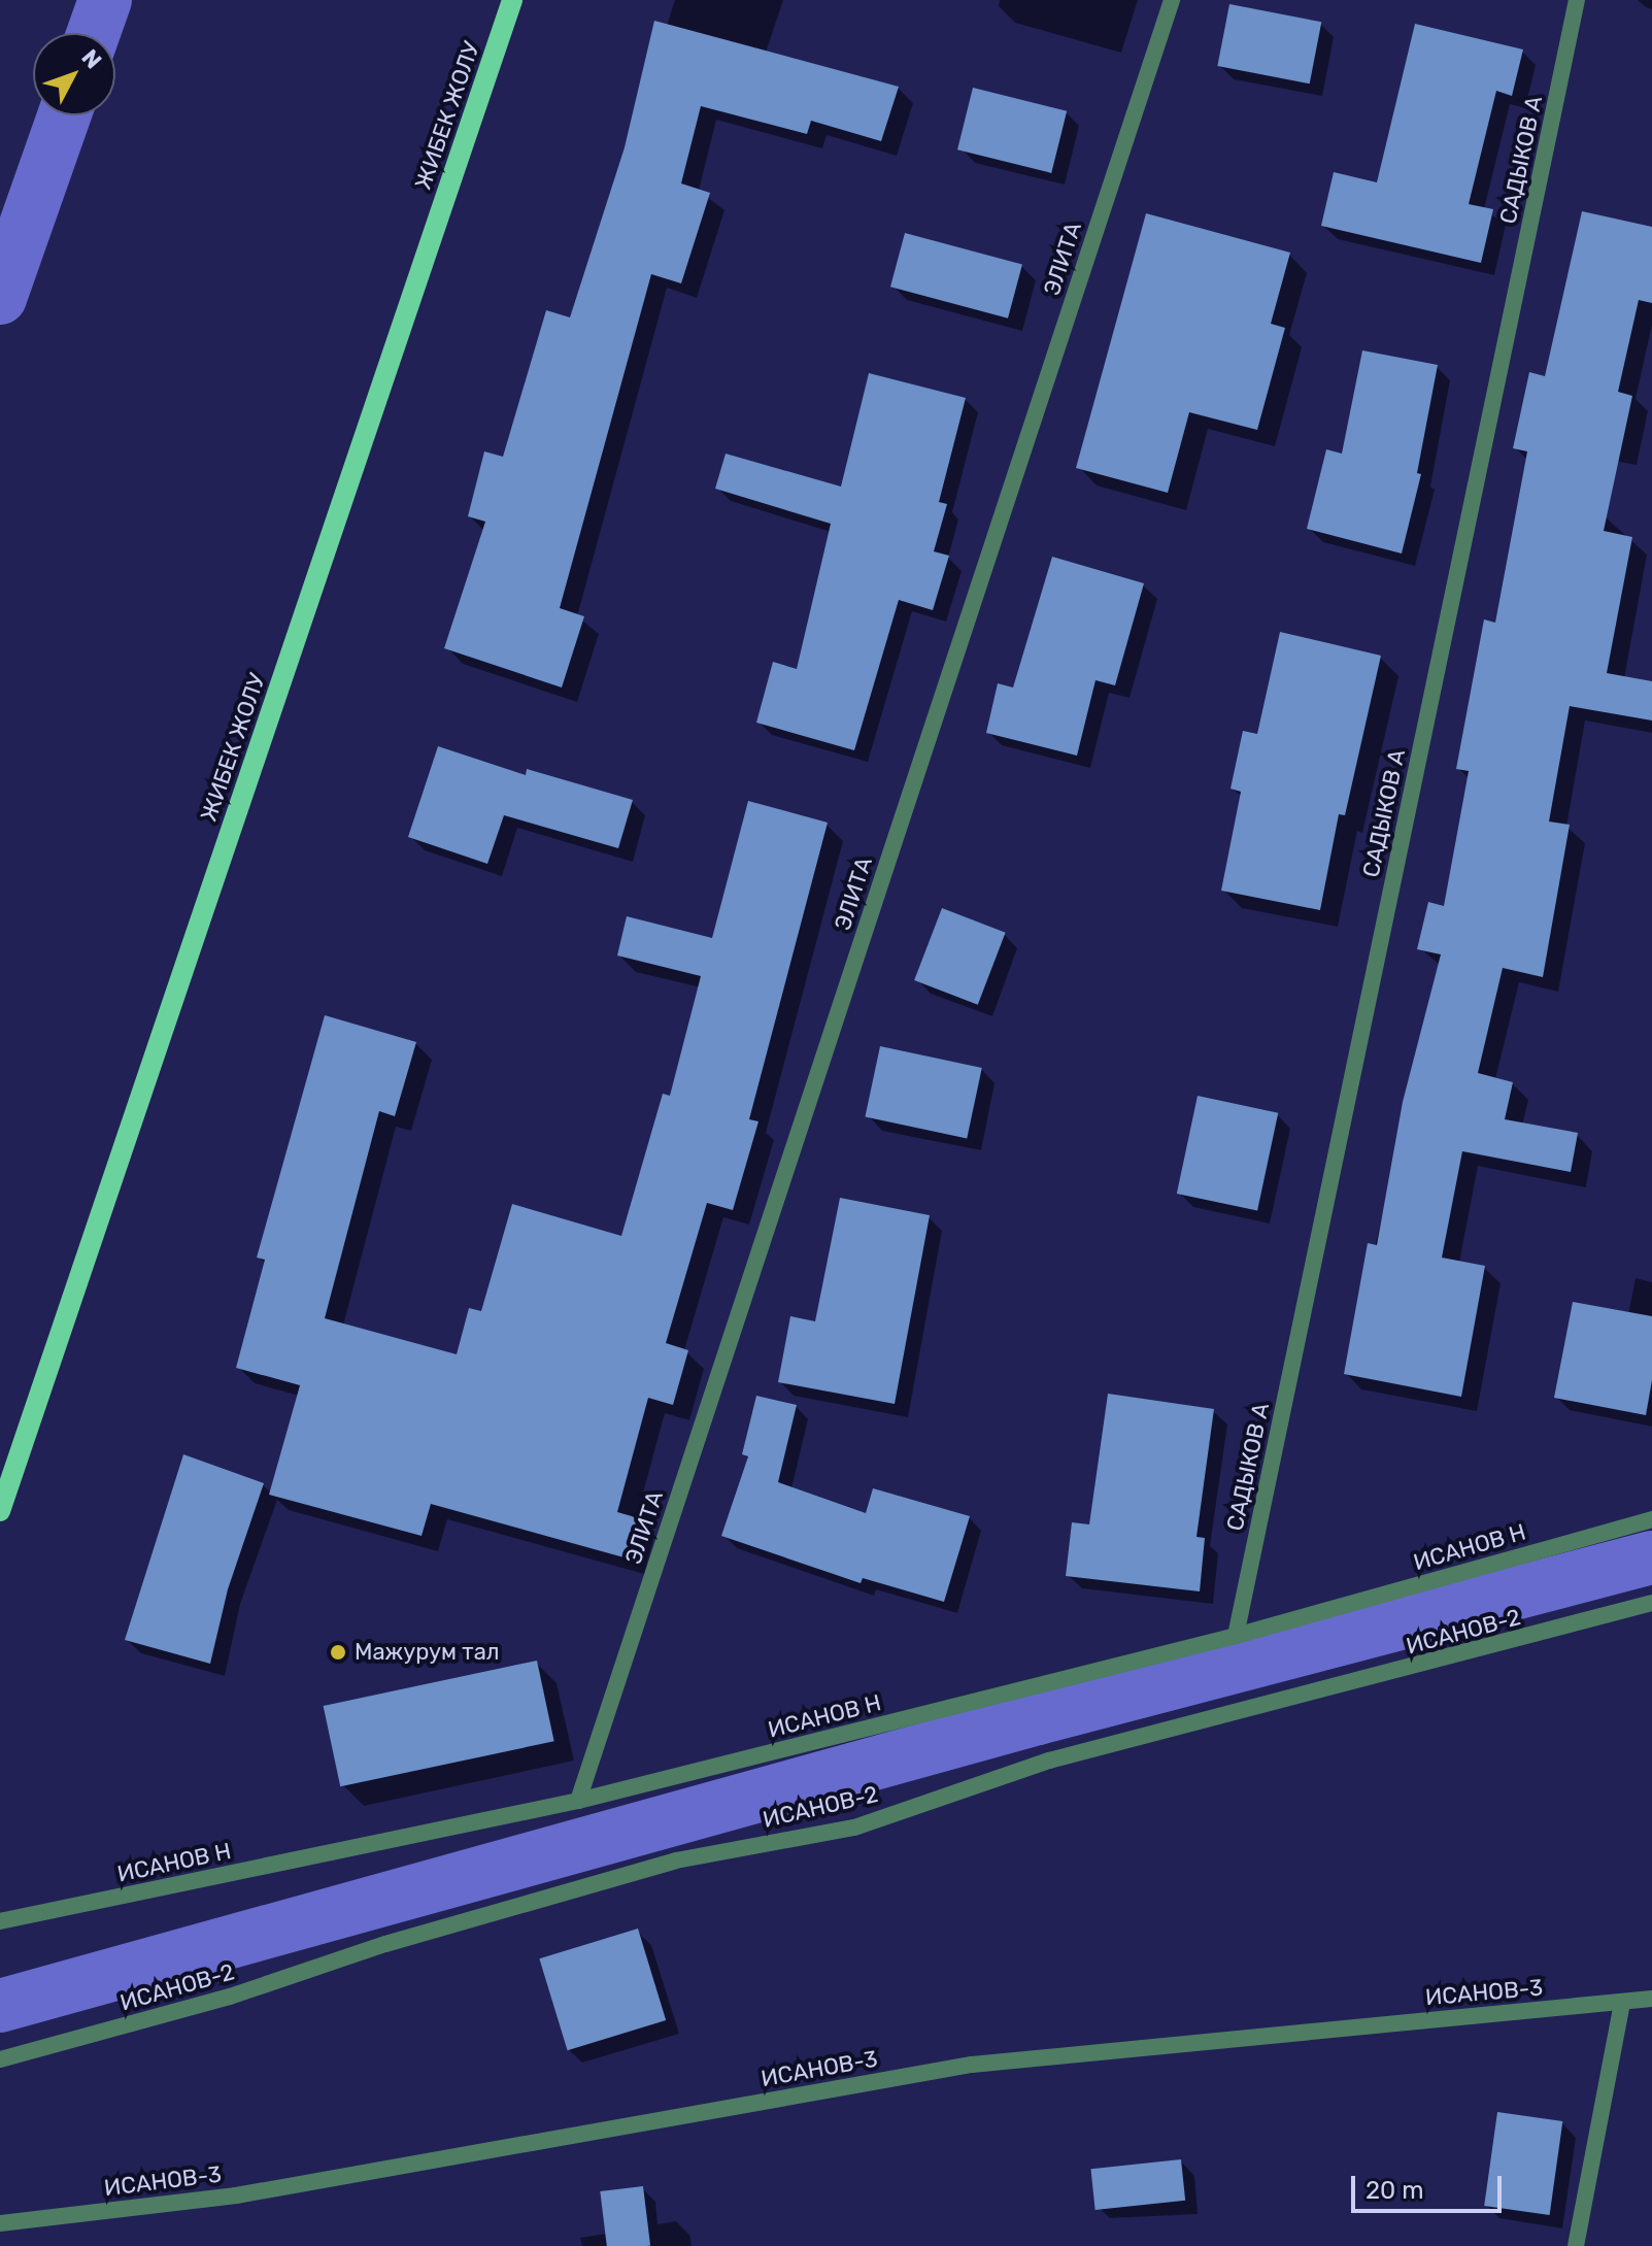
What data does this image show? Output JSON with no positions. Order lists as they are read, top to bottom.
{
  "streets": {
    "main road": ["ЖИБЕК ЖОЛУ"],
    "street": [
      "САДЫКОВ А",
      "ЭЛИТА",
      "ИСАНОВ Н",
      "ИСАНОВ-2",
      "ИСАНОВ-3"
    ]
  },
  "crossings": [
    ["САДЫКОВ А", "ИСАНОВ Н"],
    ["ЭЛИТА", "ИСАНОВ Н"]
  ],
  "places": ["Мажурум тал"],
  "scale_bar": "20 m",
  "north": "top right"
}
